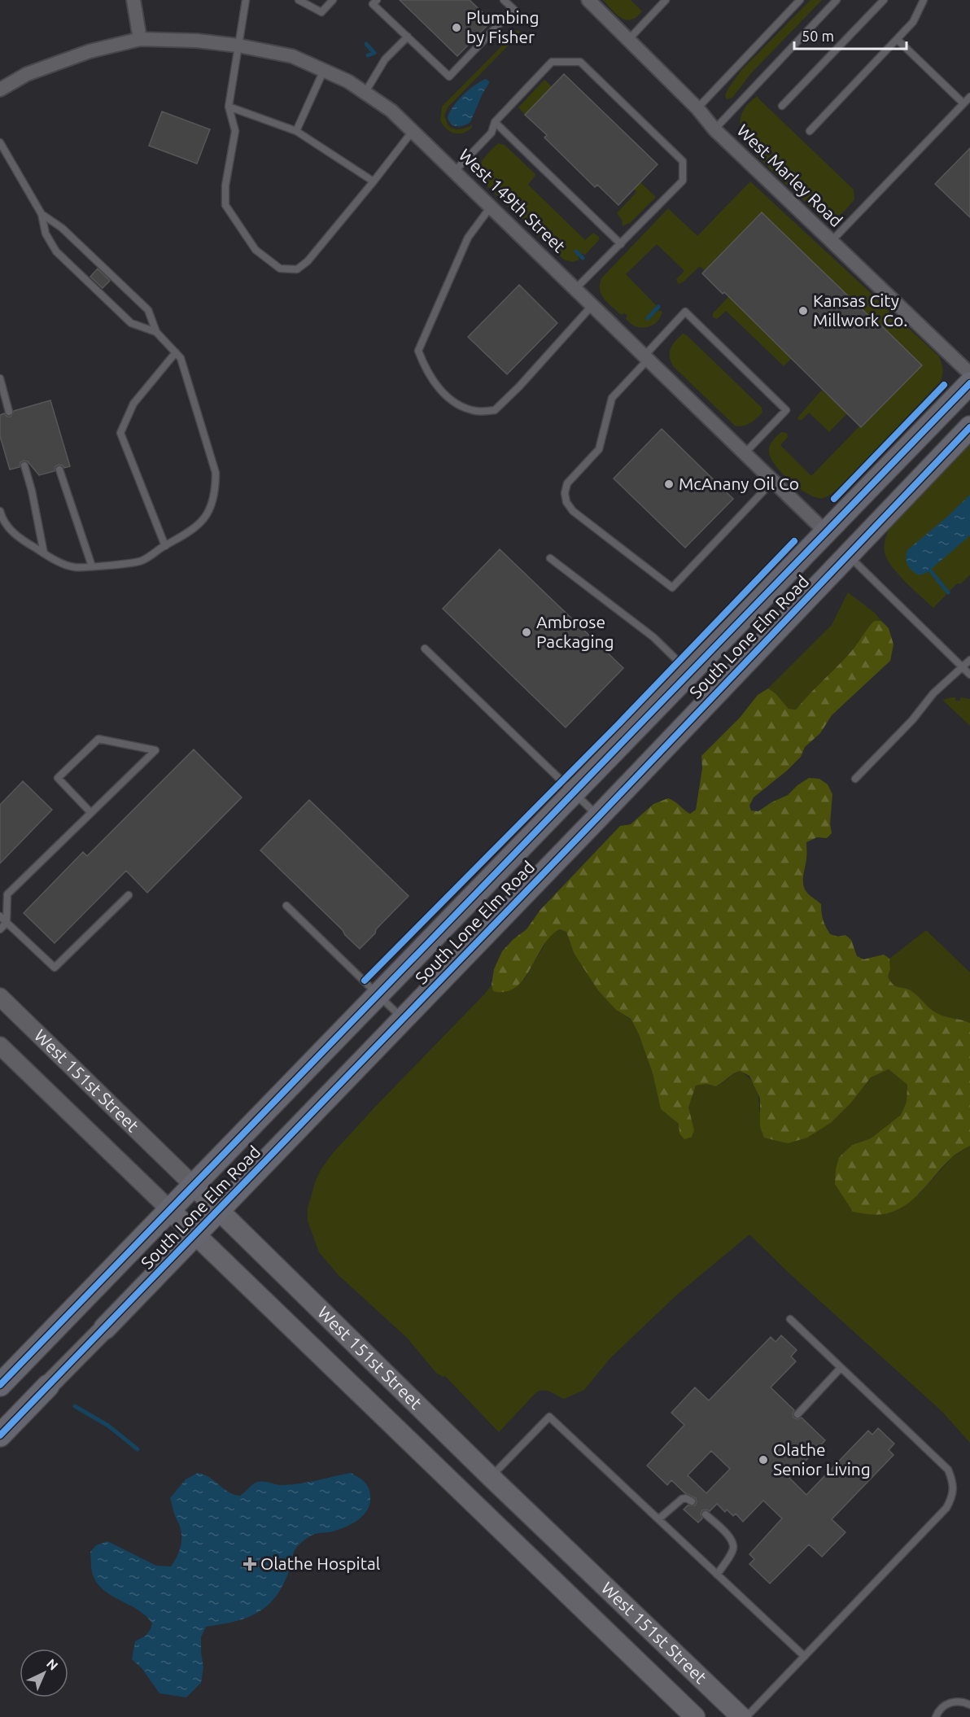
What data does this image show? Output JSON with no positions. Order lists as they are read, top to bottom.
{
  "streets": {
    "main road": ["South Lone Elm Road", "West 151st Street"],
    "street": ["West Marley Road", "West 149th Street"]
  },
  "crossings": [
    ["West 149th Street", "South Lone Elm Road"],
    ["South Lone Elm Road", "West 151st Street"]
  ],
  "places": {
    "other": [
      "Plumbing by Fisher",
      "Kansas City Millwork Co.",
      "McAnany Oil Co",
      "Ambrose Packaging",
      "Olathe Senior Living"
    ],
    "health": ["Olathe Hospital"]
  },
  "scale_bar": "50 m",
  "north": "top right"
}
